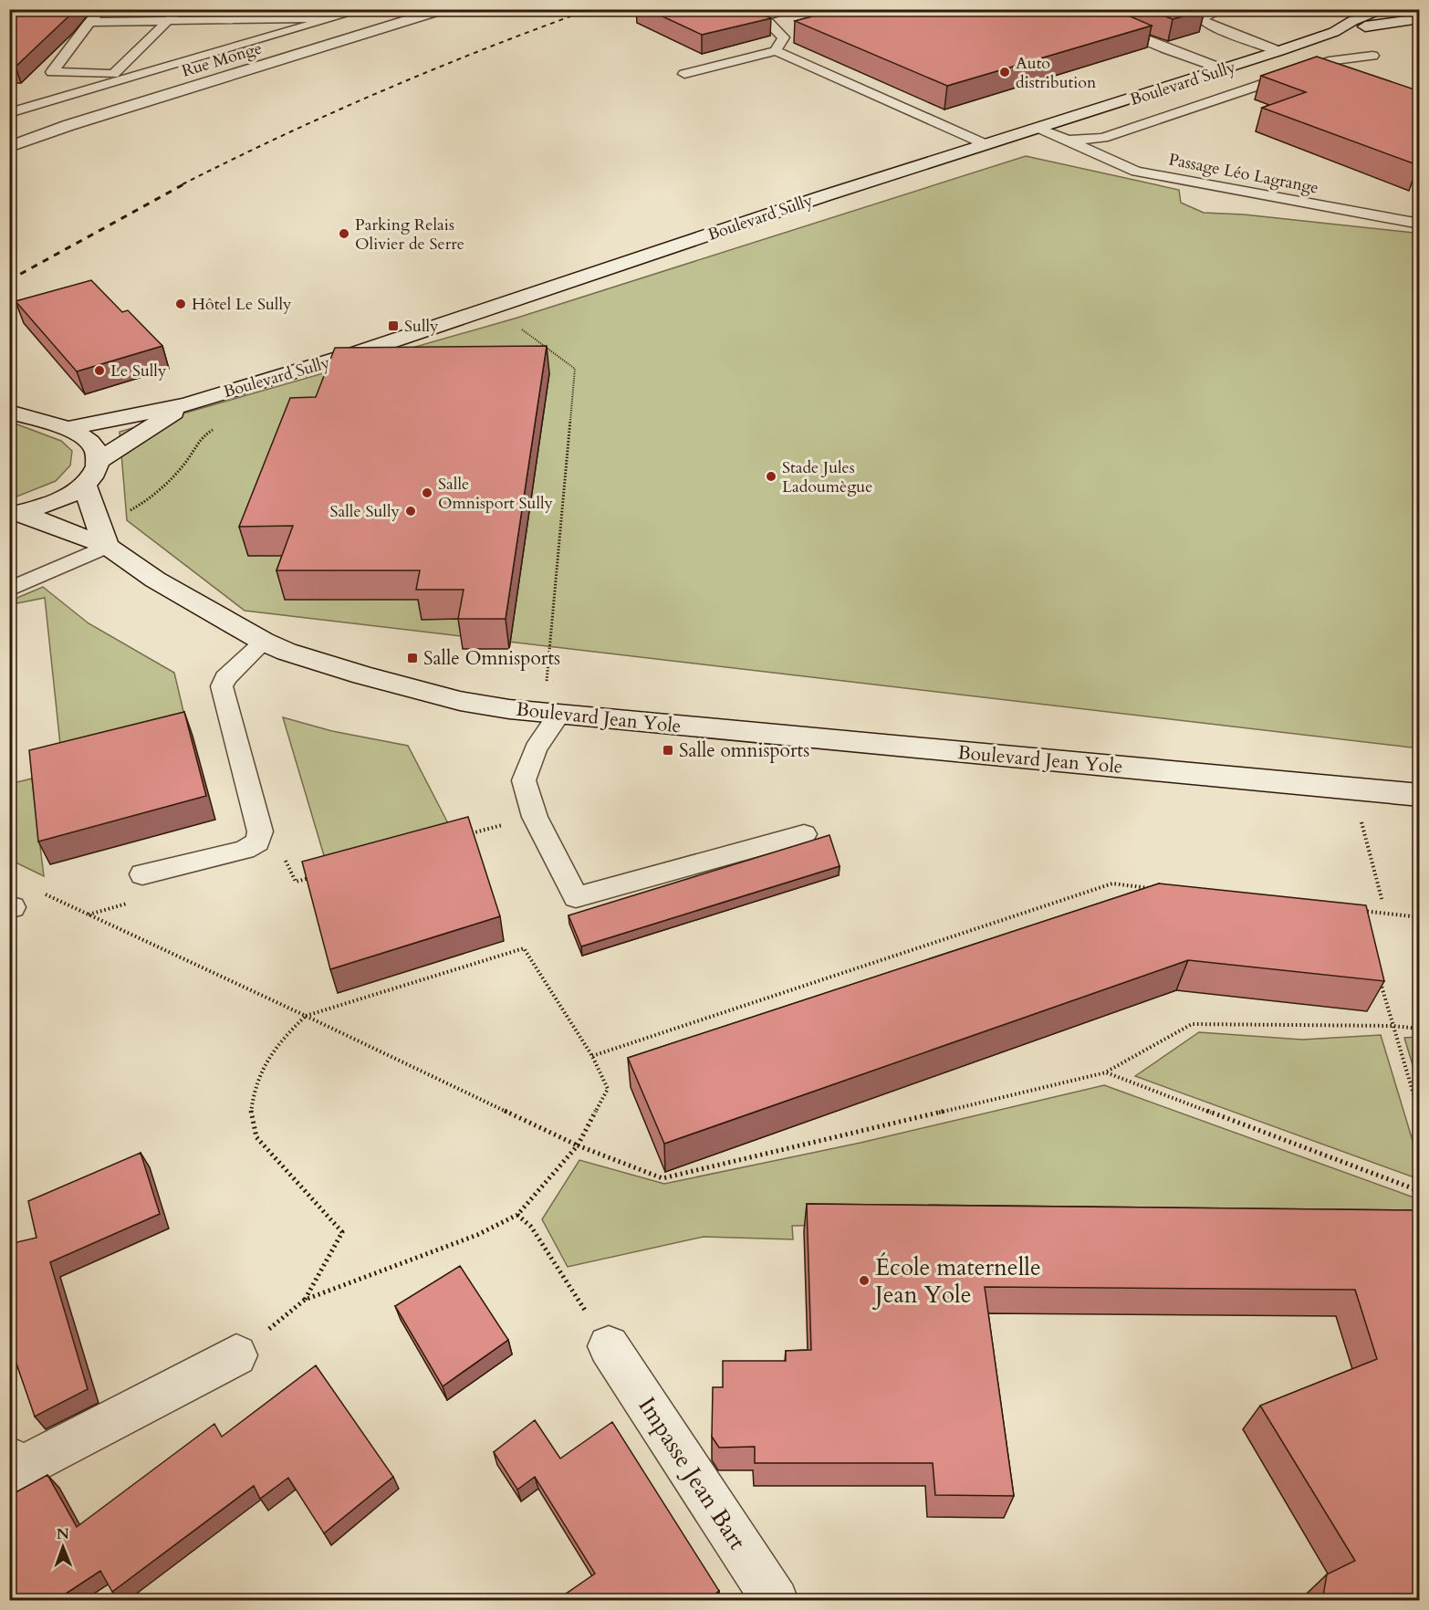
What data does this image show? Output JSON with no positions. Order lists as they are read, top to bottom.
{
  "streets": {
    "main road": [
      "Rue Monge",
      "Boulevard Sully",
      "Boulevard Jean Yole",
      "Impasse Jean Bart"
    ],
    "lane": ["Passage Léo Lagrange"]
  },
  "crossings": [
    ["Boulevard Sully", "Passage Léo Lagrange"]
  ],
  "places": {
    "other": [
      "Auto distribution",
      "Parking Relais Olivier de Serre",
      "Hôtel Le Sully",
      "Le Sully",
      "Stade Jules Ladoumègue",
      "Salle Omnisport Sully",
      "Salle Sully",
      "École maternelle Jean Yole"
    ],
    "transit": ["Sully", "Salle Omnisports", "Salle omnisports"]
  },
  "north": "top"
}
